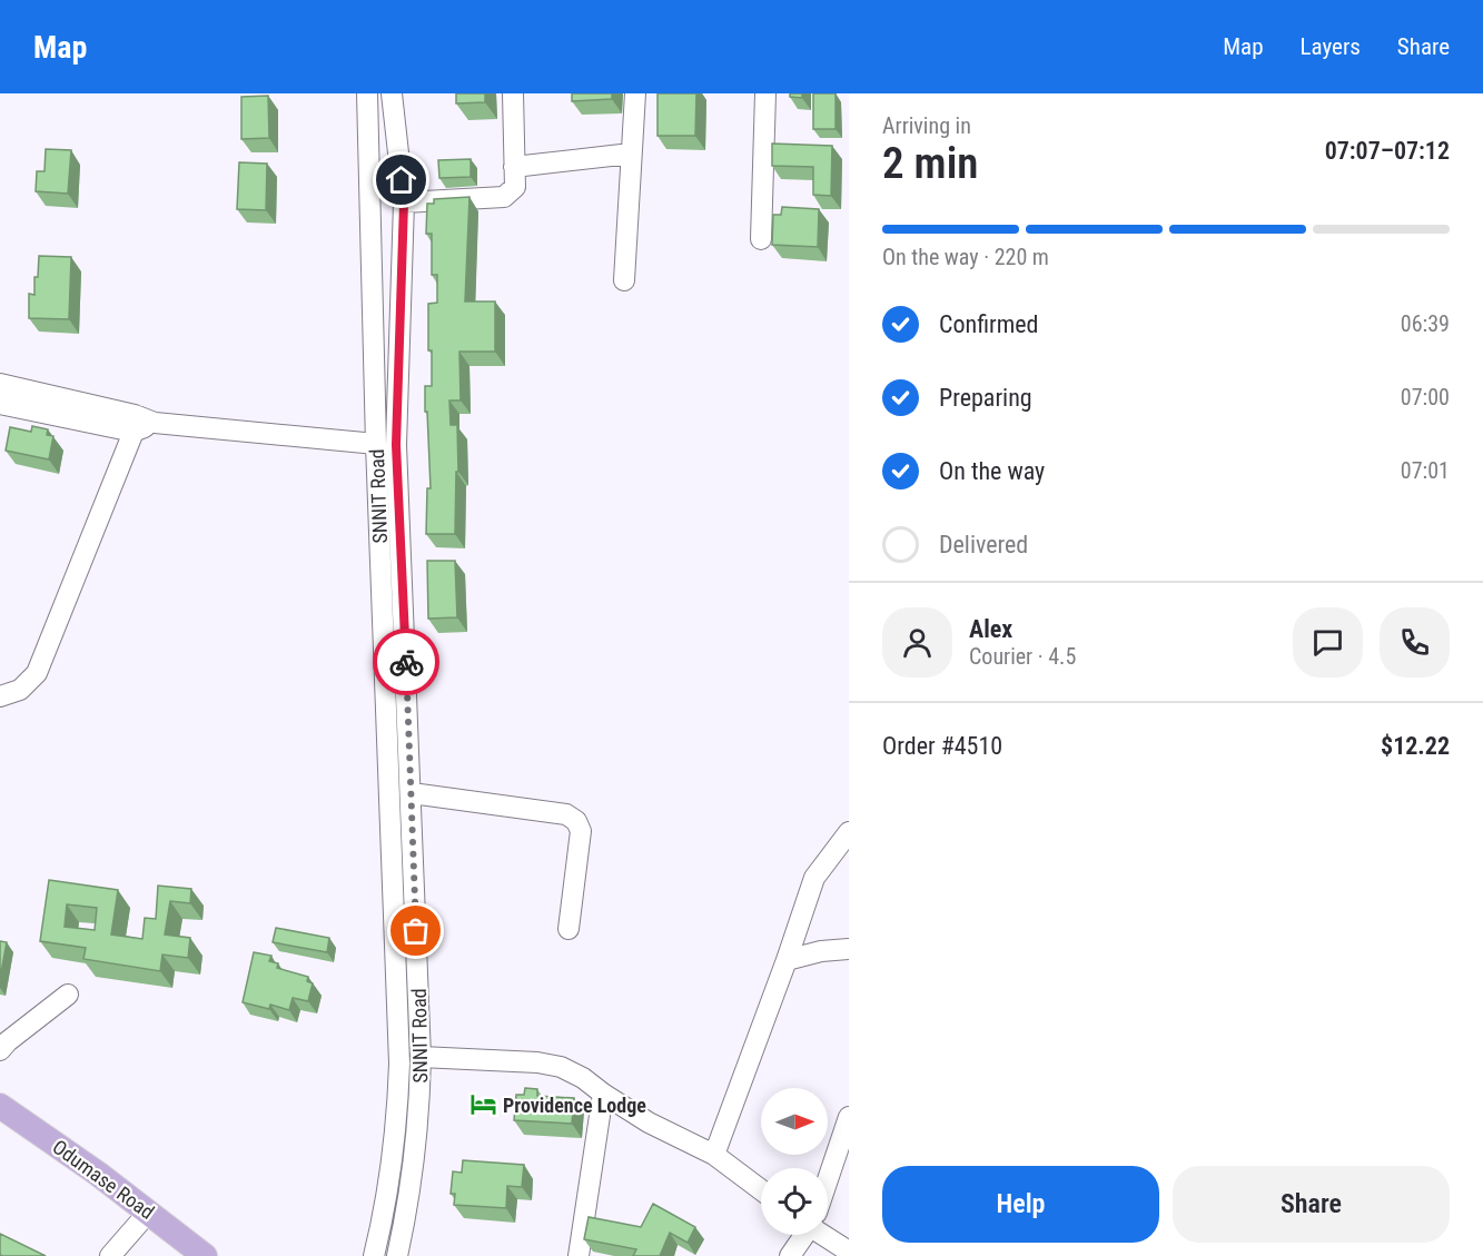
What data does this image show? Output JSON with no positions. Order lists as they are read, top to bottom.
{
  "streets": {
    "main road": ["Odumase Road"],
    "street": ["SNNIT Road"]
  },
  "places": {
    "hotel": ["Providence Lodge"]
  },
  "north": "right",
  "page": {
    "header": "Map",
    "nav": ["Map", "Layers", "Share"],
    "heading": ["2 min", "Arriving in", "07:07–07:12"],
    "panel": [
      "Alex",
      "Courier · 4.5",
      "Order #4510",
      "$12.22"
    ],
    "bar": "On the way · 220 m",
    "list": [
      ["Confirmed", "06:39"],
      ["Preparing", "07:00"],
      ["On the way", "07:01"],
      "Delivered"
    ],
    "buttons": ["Help", "Share"]
  }
}
